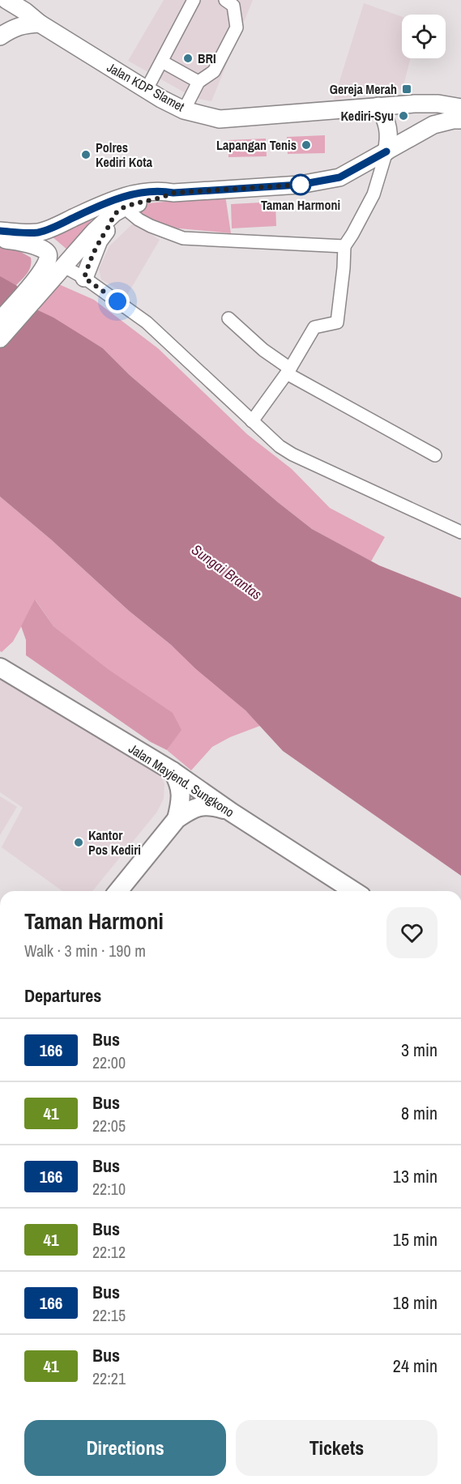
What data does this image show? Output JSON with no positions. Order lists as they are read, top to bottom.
{
  "streets": {
    "main road": ["Jalan KDP Slamet", "Jalan Mayjend. Sungkono"]
  },
  "water": ["Sungai Brantas"],
  "places": {
    "other": [
      "BRI",
      "Kediri-Syu",
      "Lapangan Tenis",
      "Polres Kediri Kota",
      "Taman Harmoni",
      "Kantor Pos Kediri"
    ],
    "transit": ["Gereja Merah"]
  },
  "lines": ["bus line 166"],
  "page": {
    "heading": [
      ["Taman Harmoni", "Walk · 3 min · 190 m"],
      "Departures"
    ],
    "list": [
      {
        "mark": "166",
        "name": "Bus",
        "note": "22:00",
        "value": "3 min"
      },
      {
        "mark": "41",
        "name": "Bus",
        "note": "22:05",
        "value": "8 min"
      },
      {
        "mark": "166",
        "name": "Bus",
        "note": "22:10",
        "value": "13 min"
      },
      {
        "mark": "41",
        "name": "Bus",
        "note": "22:12",
        "value": "15 min"
      },
      {
        "mark": "166",
        "name": "Bus",
        "note": "22:15",
        "value": "18 min"
      },
      {
        "mark": "41",
        "name": "Bus",
        "note": "22:21",
        "value": "24 min"
      }
    ],
    "buttons": ["Directions", "Tickets"]
  }
}
